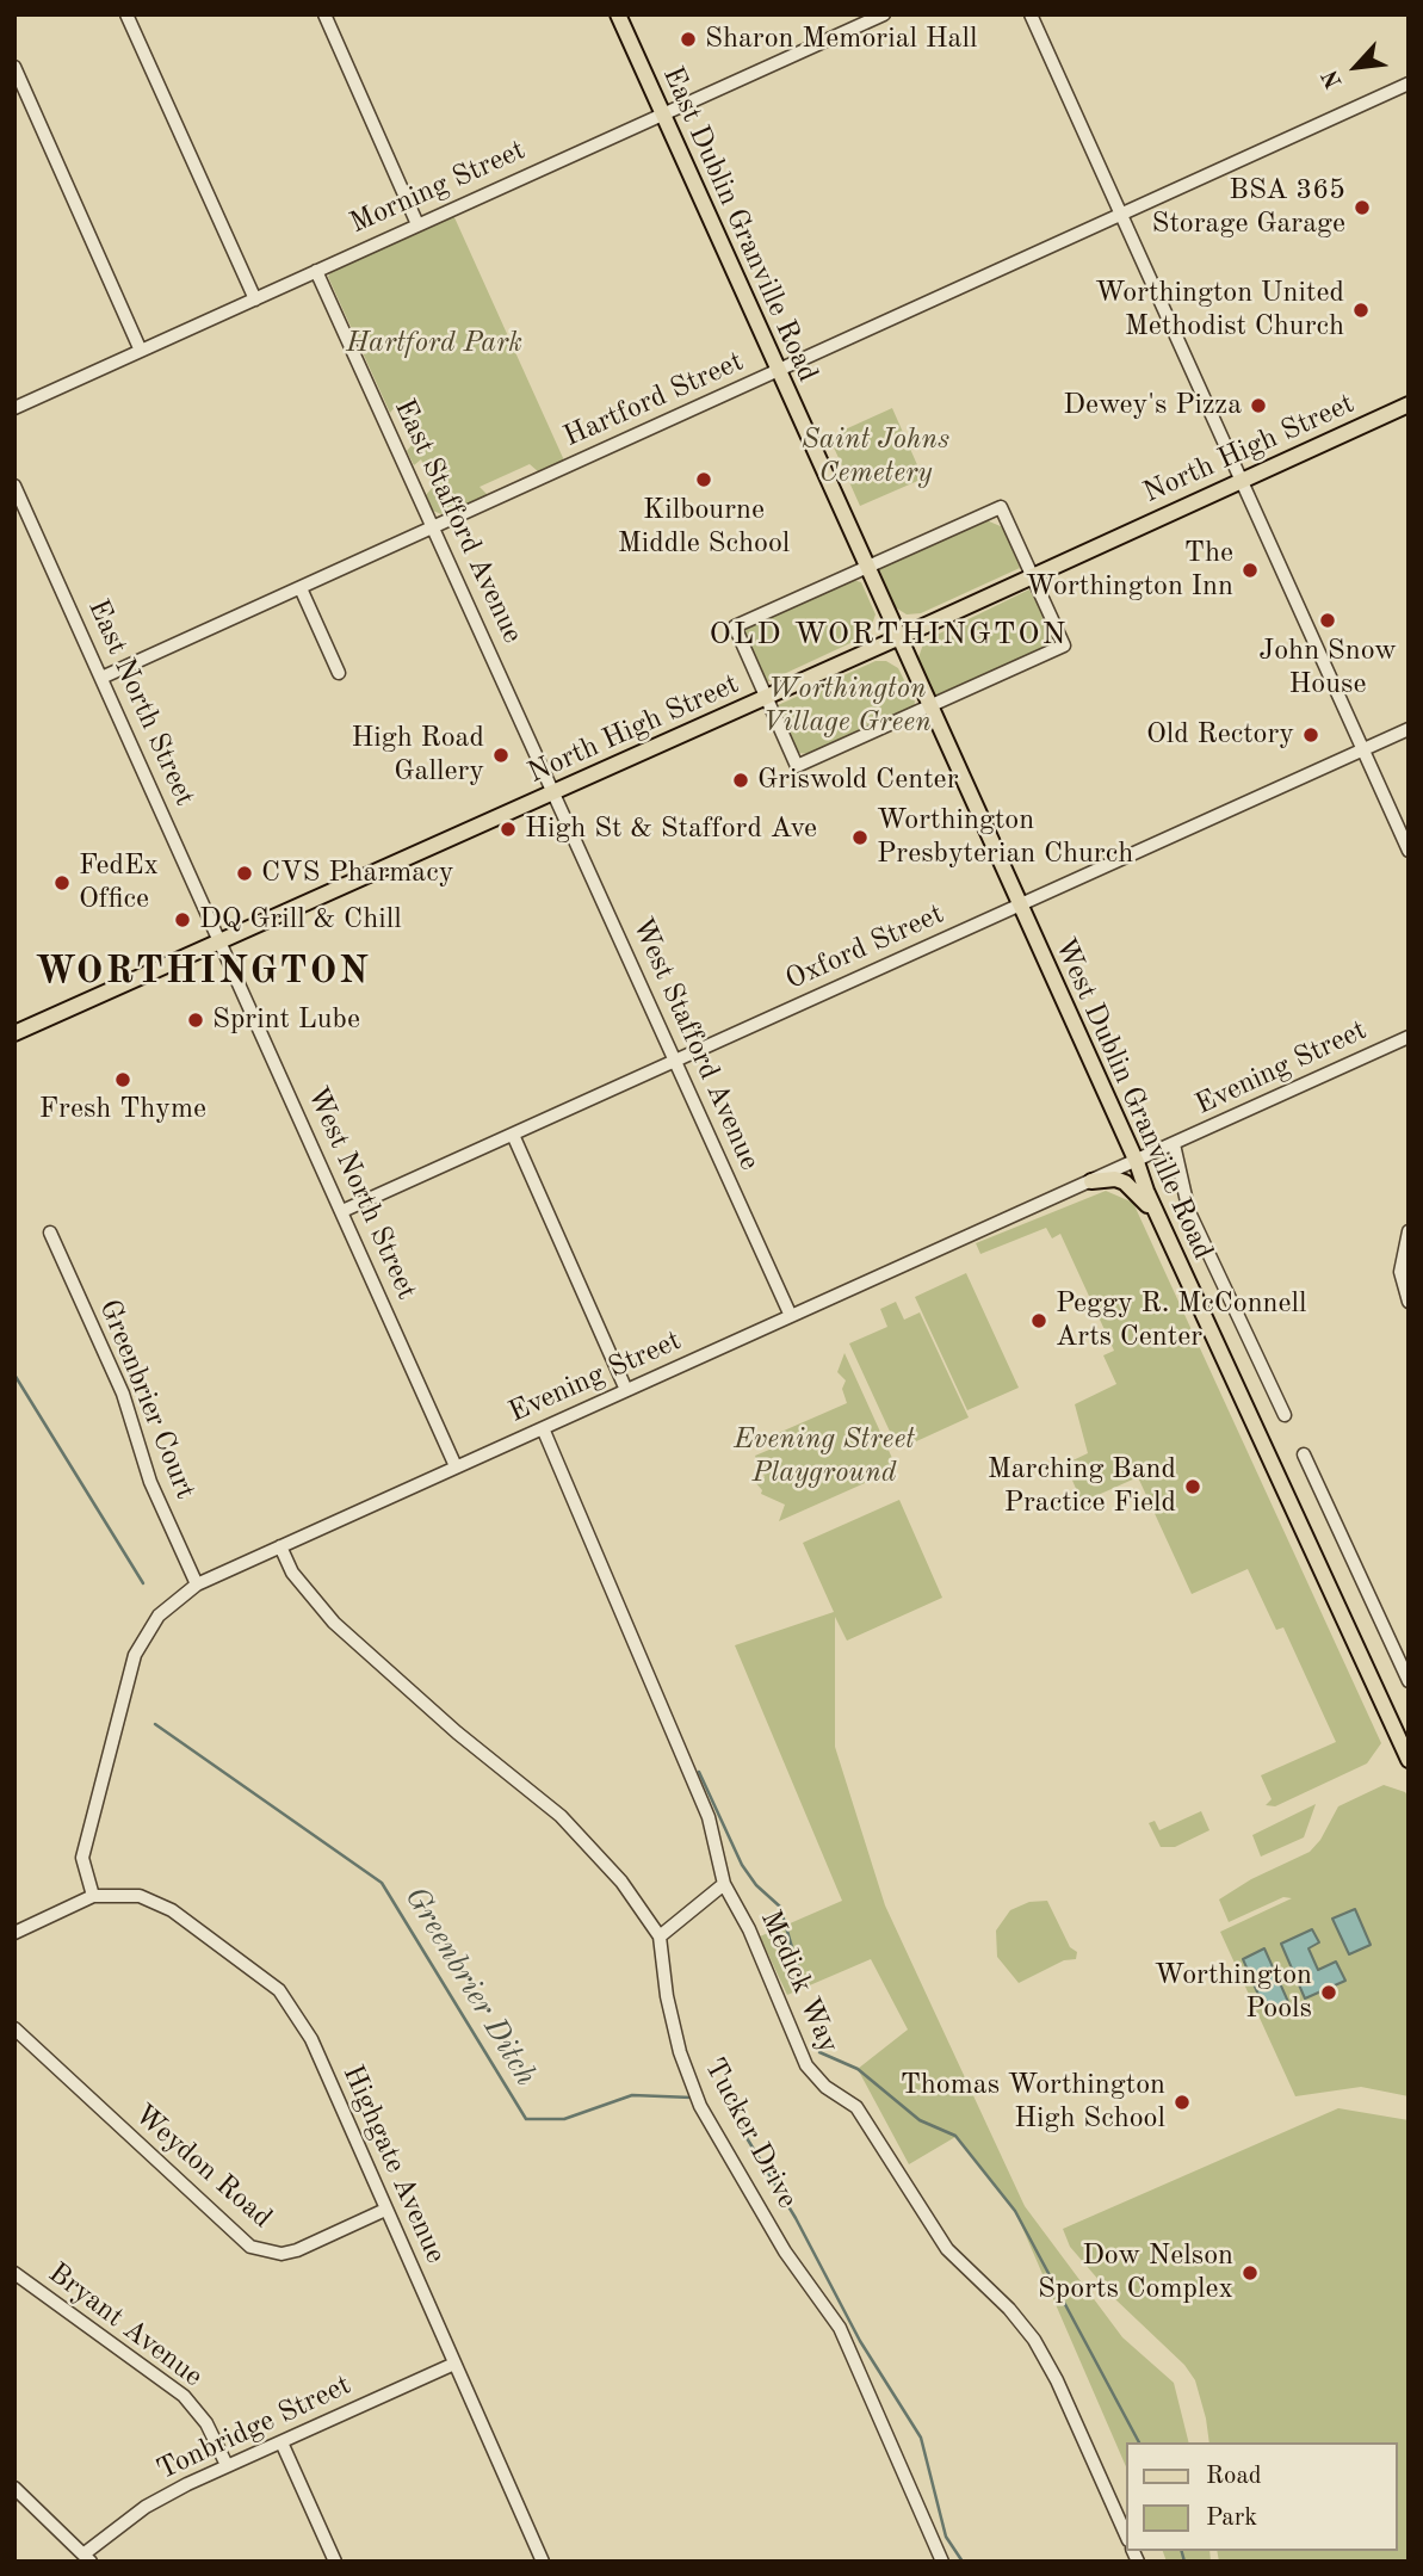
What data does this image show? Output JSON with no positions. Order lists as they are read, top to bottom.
{
  "streets": {
    "main road": ["East Dublin Granville Road", "North High Street", "West Dublin Granville Road"],
    "street": [
      "Morning Street",
      "Hartford Street",
      "East Stafford Avenue",
      "East North Street",
      "Oxford Street",
      "West Stafford Avenue",
      "Evening Street",
      "West North Street",
      "Greenbrier Court",
      "Medick Way",
      "Tucker Drive",
      "Highgate Avenue",
      "Weydon Road",
      "Bryant Avenue",
      "Tonbridge Street"
    ]
  },
  "crossings": [
    ["Morning Street", "East Dublin Granville Road"],
    ["Morning Street", "East Stafford Avenue"],
    ["East Dublin Granville Road", "Hartford Street"],
    ["East Dublin Granville Road", "North High Street"],
    ["East Dublin Granville Road", "West Dublin Granville Road"],
    ["Hartford Street", "East Stafford Avenue"],
    ["Hartford Street", "East North Street"],
    ["North High Street", "East Stafford Avenue"],
    ["North High Street", "East North Street"],
    ["North High Street", "West Stafford Avenue"],
    ["North High Street", "West Dublin Granville Road"],
    ["North High Street", "West North Street"],
    ["East Stafford Avenue", "West Stafford Avenue"],
    ["East North Street", "West North Street"],
    ["Oxford Street", "West Stafford Avenue"],
    ["Oxford Street", "West Dublin Granville Road"],
    ["Oxford Street", "West North Street"],
    ["West Stafford Avenue", "Evening Street"],
    ["Evening Street", "West Dublin Granville Road"],
    ["Evening Street", "West North Street"],
    ["Evening Street", "Greenbrier Court"],
    ["Evening Street", "Medick Way"],
    ["Evening Street", "Tucker Drive"],
    ["Evening Street", "Highgate Avenue"],
    ["Highgate Avenue", "Weydon Road"],
    ["Highgate Avenue", "Tonbridge Street"],
    ["Bryant Avenue", "Tonbridge Street"]
  ],
  "districts": ["OLD WORTHINGTON", "WORTHINGTON"],
  "water": ["Greenbrier Ditch"],
  "parks": [
    "Hartford Park",
    "Saint Johns Cemetery",
    "Worthington Village Green",
    "Evening Street Playground"
  ],
  "places": [
    "Sharon Memorial Hall",
    "BSA 365 Storage Garage",
    "Worthington United Methodist Church",
    "Dewey's Pizza",
    "Kilbourne Middle School",
    "The Worthington Inn",
    "John Snow House",
    "Old Rectory",
    "High Road Gallery",
    "Griswold Center",
    "High St & Stafford Ave",
    "Worthington Presbyterian Church",
    "CVS Pharmacy",
    "FedEx Office",
    "DQ Grill & Chill",
    "Sprint Lube",
    "Fresh Thyme",
    "Peggy R. McConnell Arts Center",
    "Marching Band Practice Field",
    "Worthington Pools",
    "Thomas Worthington High School",
    "Dow Nelson Sports Complex"
  ],
  "legend": ["Road", "Park"],
  "north": "bottom left"
}
